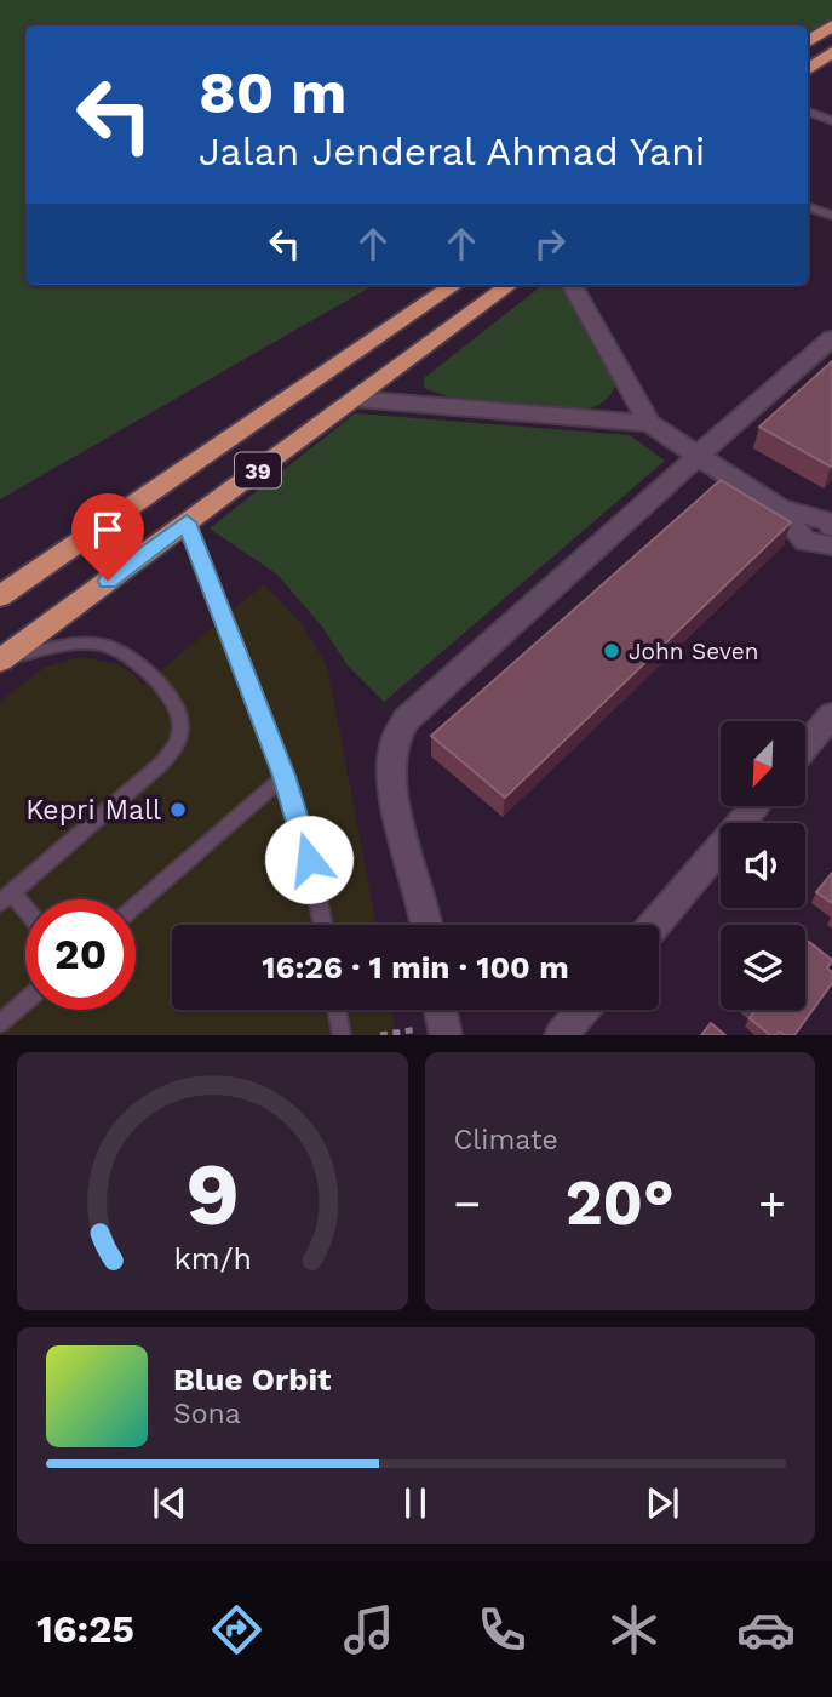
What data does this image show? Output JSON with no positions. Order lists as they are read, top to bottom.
{
  "streets": {
    "highway": ["39"]
  },
  "places": ["John Seven", "Kepri Mall"],
  "north": "bottom left",
  "page": {
    "turn": ["80 m", "Jalan Jenderal Ahmad Yani"],
    "limit": "20",
    "trip": "16:26 · 1 min · 100 m",
    "tile": "Climate",
    "heat": ["−", "20°", "+"],
    "song": ["Blue Orbit", "Sona"],
    "tabs": "16:25",
    "gauge": ["9", "km/h"]
  }
}
